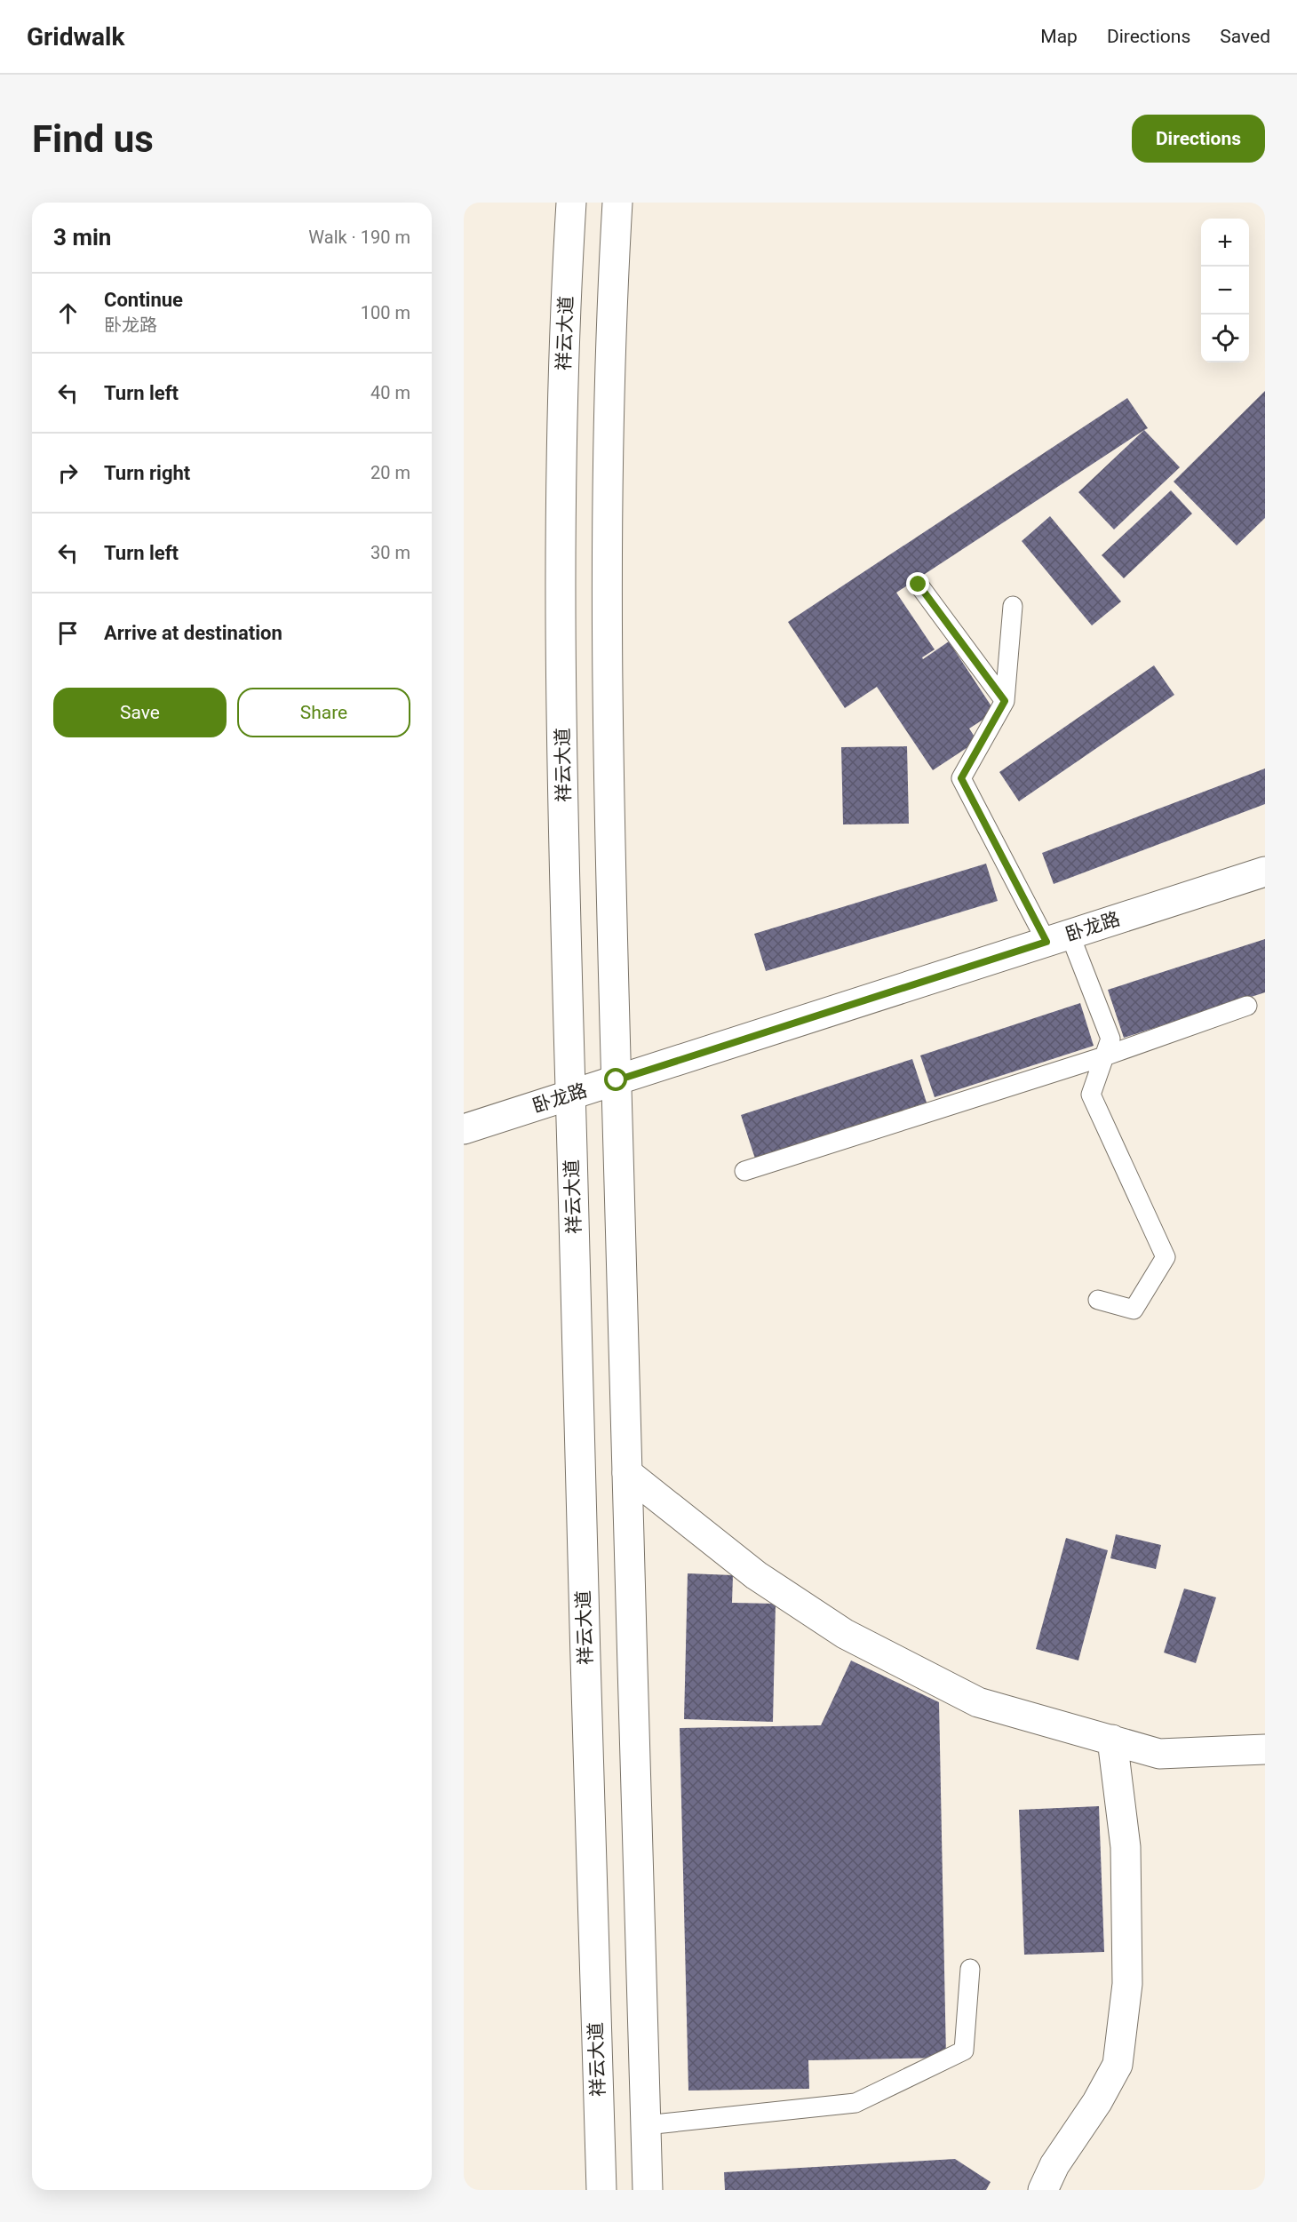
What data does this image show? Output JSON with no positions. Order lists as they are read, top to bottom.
{
  "streets": {
    "main road": ["祥云大道", "卧龙路"]
  },
  "crossings": [
    ["祥云大道", "卧龙路"]
  ],
  "page": {
    "header": "Gridwalk",
    "nav": ["Map", "Directions", "Saved"],
    "buttons": [
      "Directions",
      ["Save", "Share"]
    ],
    "title": "Find us",
    "heading": ["3 min", "Walk · 190 m"],
    "map_buttons": ["+", "−"],
    "list": [
      ["Continue", "卧龙路", "100 m"],
      ["Turn left", "40 m"],
      ["Turn right", "20 m"],
      ["Turn left", "30 m"],
      "Arrive at destination"
    ]
  }
}
